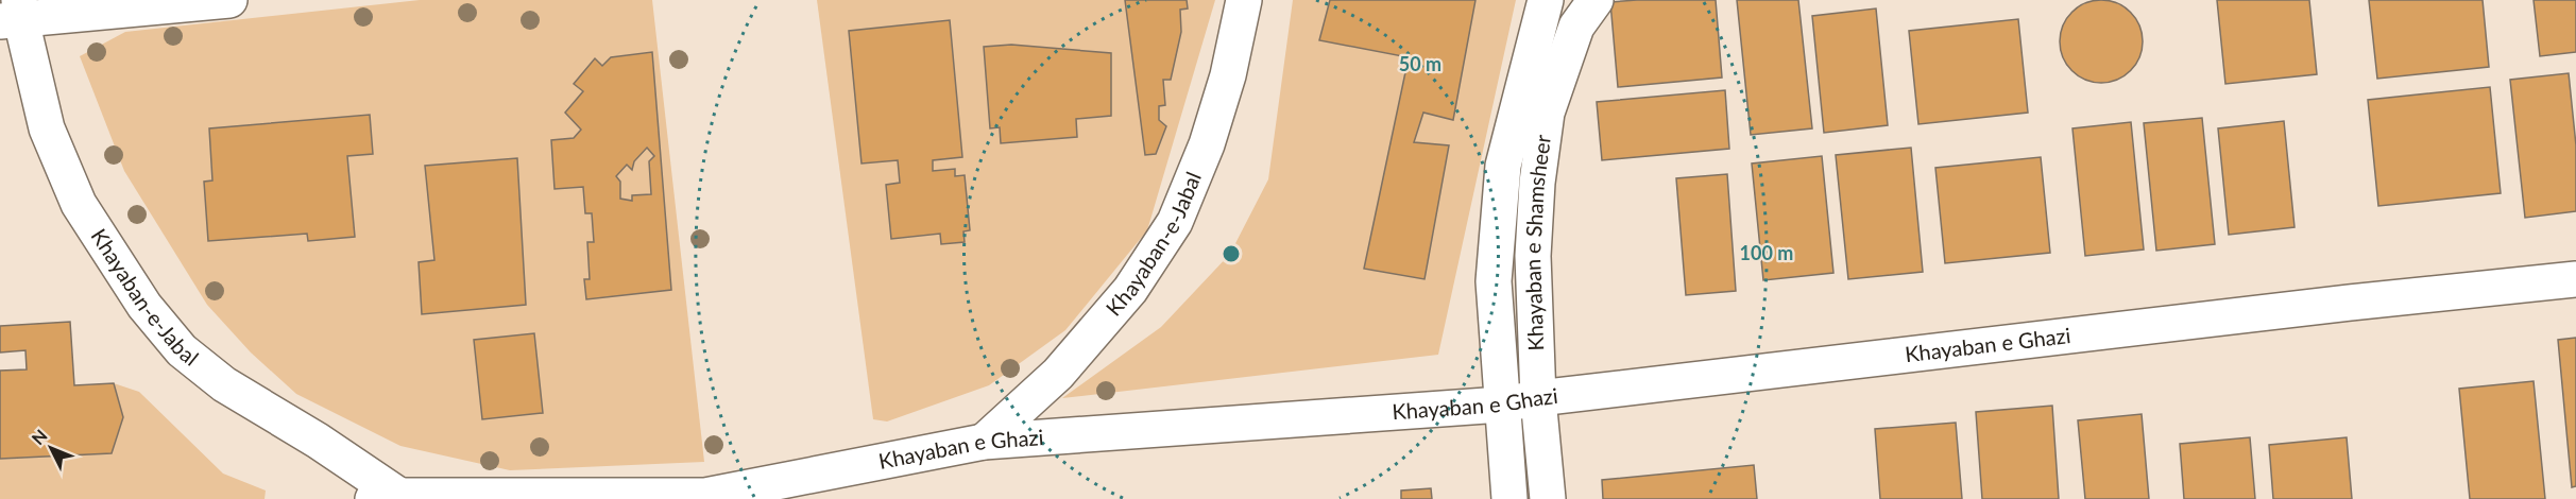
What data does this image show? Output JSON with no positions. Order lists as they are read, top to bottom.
{
  "streets": {
    "street": ["Khayaban-e-Jabal", "Khayaban e Shamsheer", "Khayaban e Ghazi"]
  },
  "crossings": [
    ["Khayaban-e-Jabal", "Khayaban e Ghazi"],
    ["Khayaban e Shamsheer", "Khayaban e Ghazi"]
  ],
  "north": "top left",
  "rings": ["50 m", "100 m"]
}
